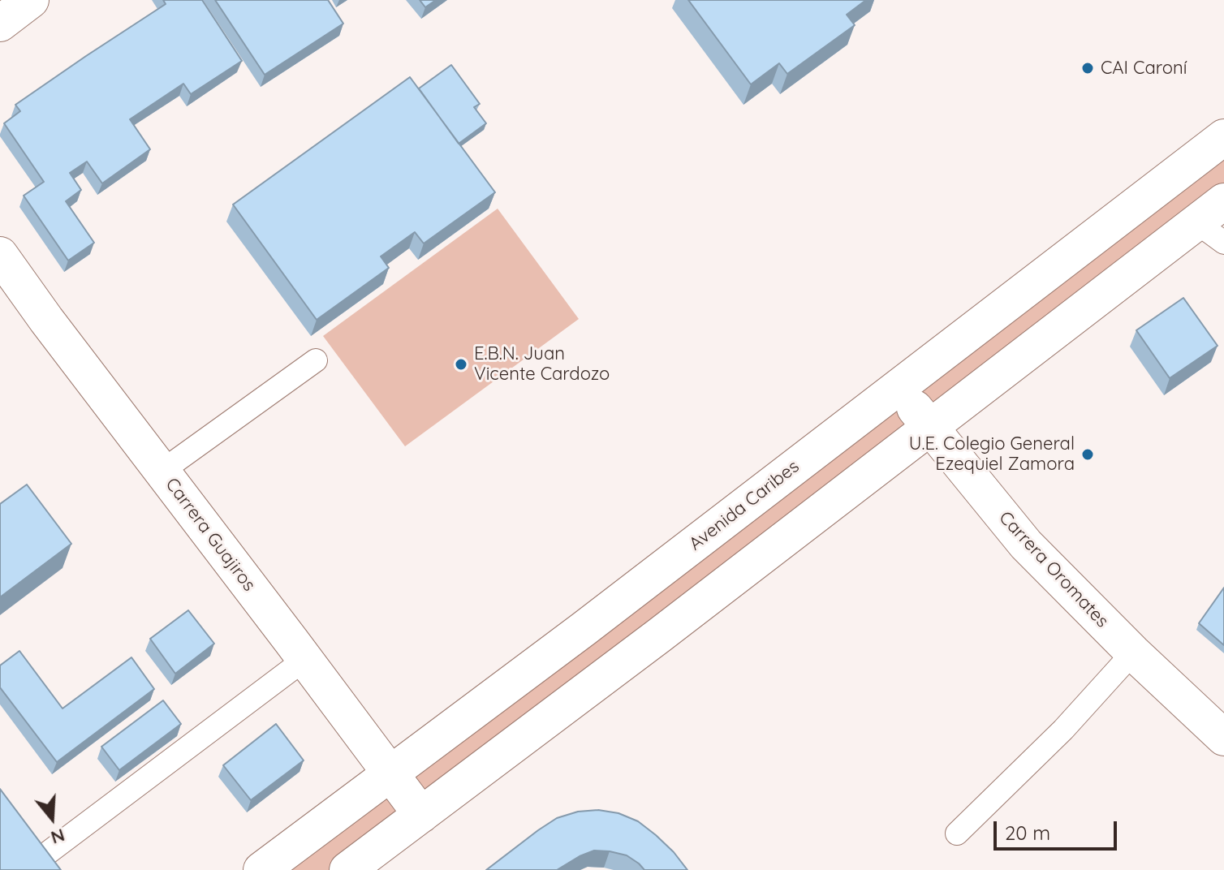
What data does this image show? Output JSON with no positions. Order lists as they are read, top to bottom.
{
  "streets": {
    "street": ["Avenida Caribes", "Carrera Guajiros", "Carrera Oromates"]
  },
  "crossings": [
    ["Avenida Caribes", "Carrera Guajiros"],
    ["Avenida Caribes", "Carrera Oromates"]
  ],
  "places": ["CAI Caroní", "E.B.N. Juan Vicente Cardozo", "U.E. Colegio General Ezequiel Zamora"],
  "scale_bar": "20 m",
  "north": "bottom"
}
